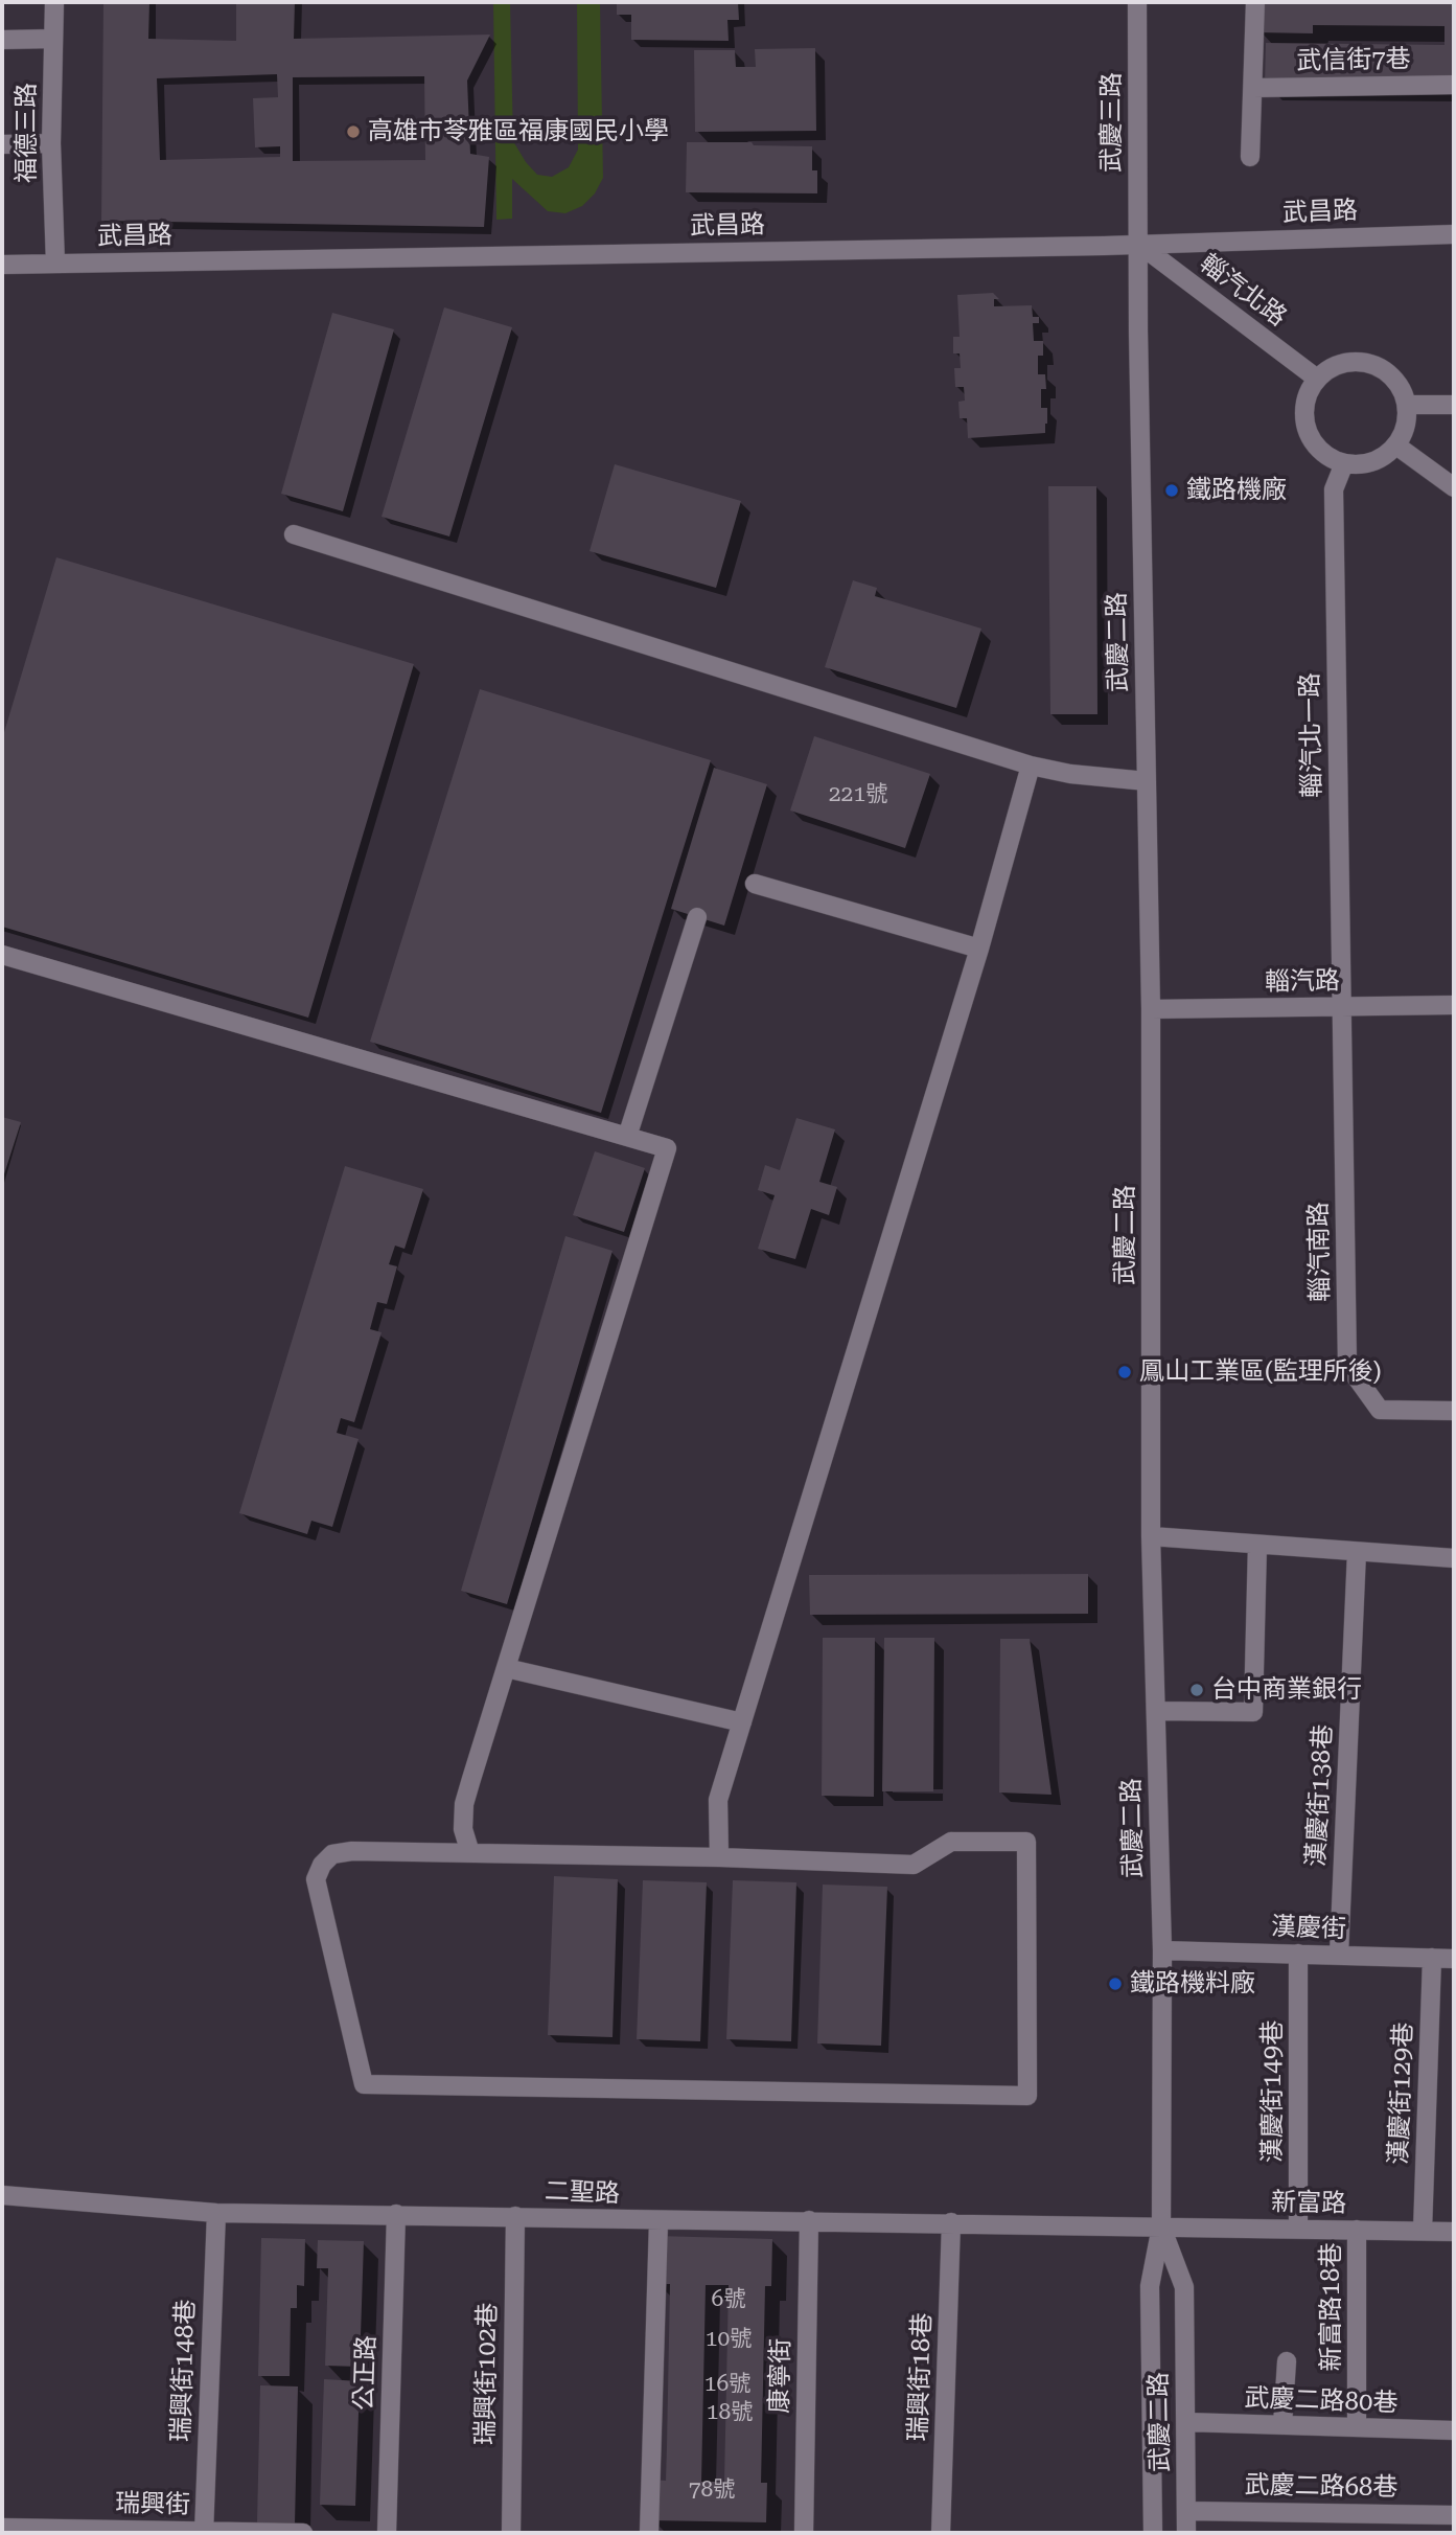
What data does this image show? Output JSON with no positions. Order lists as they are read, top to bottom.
{
  "streets": {
    "street": [
      "武信街7巷",
      "武慶三路",
      "福德三路",
      "武昌路",
      "輜汽北路",
      "武慶二路",
      "輜汽北一路",
      "輜汽路",
      "輜汽南路",
      "漢慶街138巷",
      "漢慶街",
      "漢慶街149巷",
      "漢慶街129巷",
      "二聖路",
      "新富路",
      "新富路18巷",
      "瑞興街148巷",
      "公正路",
      "瑞興街102巷",
      "康寧街",
      "瑞興街18巷",
      "武慶二路80巷",
      "武慶二路68巷",
      "瑞興街"
    ]
  },
  "crossings": [
    ["武慶三路", "武昌路"],
    ["武慶三路", "輜汽北路"],
    ["武慶三路", "武慶二路"],
    ["福德三路", "武昌路"],
    ["武昌路", "輜汽北路"],
    ["武昌路", "武慶二路"],
    ["輜汽北路", "武慶二路"],
    ["輜汽北路", "輜汽北一路"],
    ["武慶二路", "輜汽路"],
    ["武慶二路", "漢慶街"],
    ["武慶二路", "二聖路"],
    ["武慶二路", "新富路"],
    ["武慶二路", "武慶二路80巷"],
    ["武慶二路", "武慶二路68巷"],
    ["輜汽北一路", "輜汽路"],
    ["輜汽北一路", "輜汽南路"],
    ["輜汽路", "輜汽南路"],
    ["漢慶街138巷", "漢慶街"],
    ["漢慶街", "漢慶街149巷"],
    ["漢慶街", "漢慶街129巷"],
    ["漢慶街149巷", "新富路"],
    ["漢慶街129巷", "新富路"],
    ["二聖路", "新富路"],
    ["二聖路", "瑞興街148巷"],
    ["二聖路", "公正路"],
    ["二聖路", "瑞興街102巷"],
    ["二聖路", "康寧街"],
    ["二聖路", "瑞興街18巷"],
    ["新富路", "新富路18巷"],
    ["新富路18巷", "武慶二路80巷"],
    ["瑞興街148巷", "瑞興街"]
  ],
  "places": [
    "高雄市苓雅區福康國民小學",
    "鐵路機廠",
    "鳳山工業區(監理所後)",
    "台中商業銀行",
    "鐵路機料廠"
  ],
  "house_numbers": [
    "221號",
    "6號",
    "10號",
    "16號",
    "18號",
    "78號"
  ]
}
